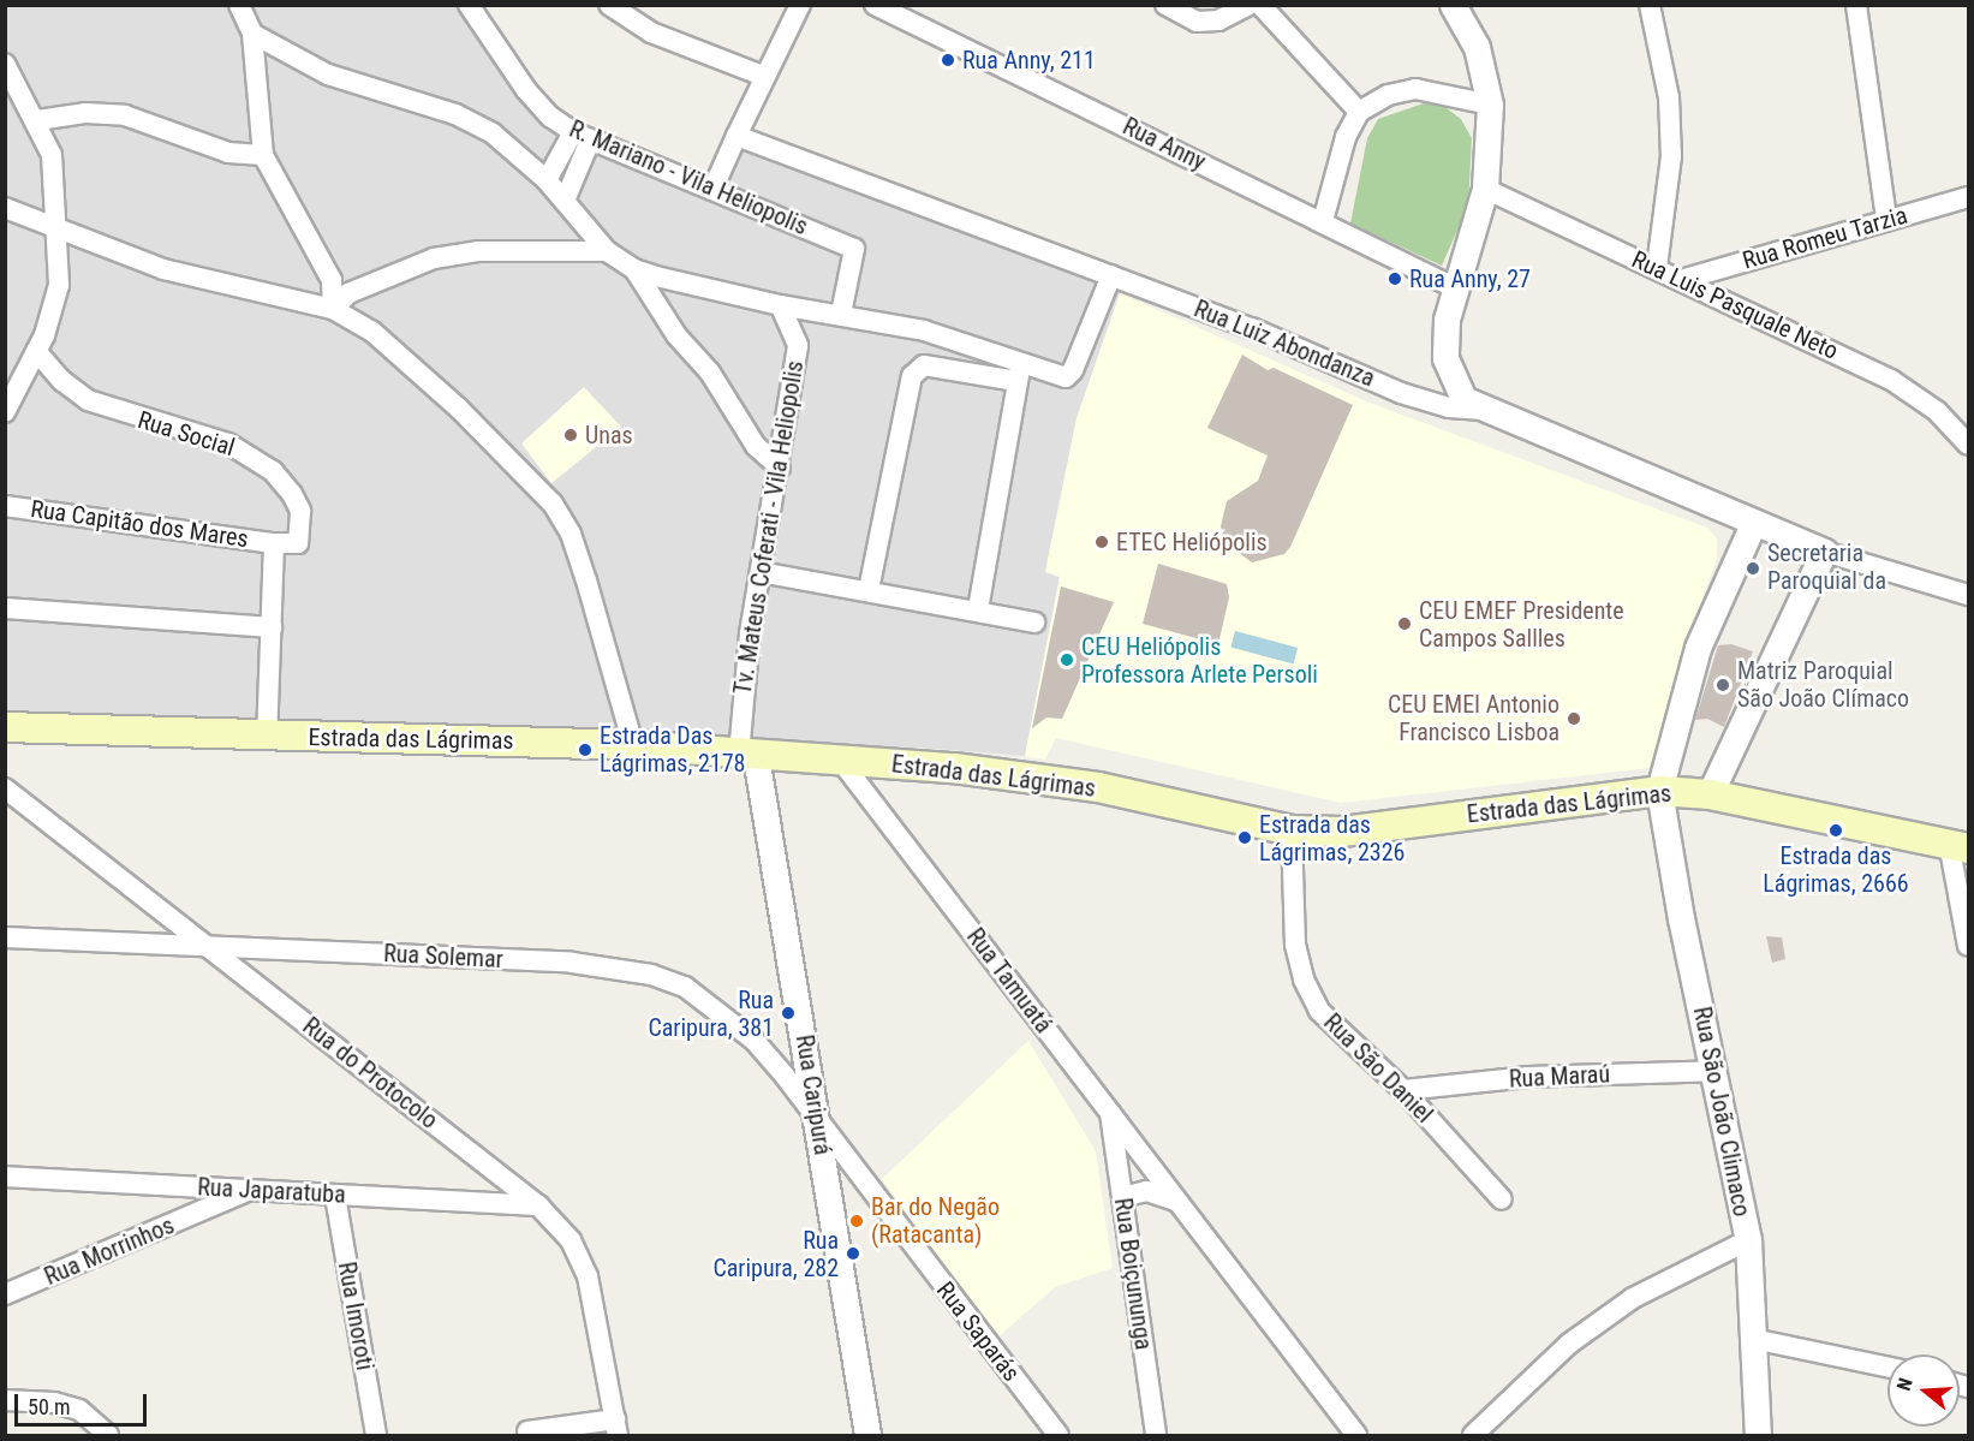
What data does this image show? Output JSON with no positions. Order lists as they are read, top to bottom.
{
  "streets": {
    "main road": ["Estrada das Lágrimas"],
    "street": [
      "Rua Anny",
      "R. Mariano - Vila Heliopolis",
      "Rua Romeu Tarzia",
      "Rua Luis Pasquale Neto",
      "Rua Luiz Abondanza",
      "Rua Social",
      "Rua Capitão dos Mares",
      "Tv. Mateus Coferati - Vila Heliopolis",
      "Rua Solemar",
      "Rua Tamuatá",
      "Rua São Daniel",
      "Rua do Protocolo",
      "Rua Maraú",
      "Rua Caripurá",
      "Rua São João Climaco",
      "Rua Japaratuba",
      "Rua Morrinhos",
      "Rua Boiçununga",
      "Rua Imoroti",
      "Rua Saparás"
    ]
  },
  "crossings": [
    ["Rua Romeu Tarzia", "Rua Luis Pasquale Neto"],
    ["Rua Social", "Rua Capitão dos Mares"],
    ["Tv. Mateus Coferati - Vila Heliopolis", "Estrada das Lágrimas"],
    ["Tv. Mateus Coferati - Vila Heliopolis", "Rua Caripurá"],
    ["Estrada das Lágrimas", "Rua Tamuatá"],
    ["Estrada das Lágrimas", "Rua São Daniel"],
    ["Estrada das Lágrimas", "Rua Caripurá"],
    ["Estrada das Lágrimas", "Rua São João Climaco"],
    ["Rua Solemar", "Rua do Protocolo"],
    ["Rua Solemar", "Rua Caripurá"],
    ["Rua Solemar", "Rua Saparás"],
    ["Rua Tamuatá", "Rua Boiçununga"],
    ["Rua São Daniel", "Rua Maraú"],
    ["Rua do Protocolo", "Rua Japaratuba"],
    ["Rua Maraú", "Rua São João Climaco"],
    ["Rua Caripurá", "Rua Saparás"],
    ["Rua Japaratuba", "Rua Morrinhos"],
    ["Rua Japaratuba", "Rua Imoroti"]
  ],
  "places": [
    "Rua Anny, 211",
    "Rua Anny, 27",
    "Unas",
    "ETEC Heliópolis",
    "Secretaria Paroquial da",
    "CEU EMEF Presidente Campos Sallles",
    "CEU Heliópolis Professora Arlete Persoli",
    "Matriz Paroquial São João Clímaco",
    "CEU EMEI Antonio Francisco Lisboa",
    "Estrada Das Lágrimas, 2178",
    "Estrada das Lágrimas, 2666",
    "Estrada das Lágrimas, 2326",
    "Rua Caripura, 381",
    "Bar do Negão (Ratacanta)",
    "Rua Caripura, 282"
  ],
  "scale_bar": "50 m",
  "north": "left"
}
